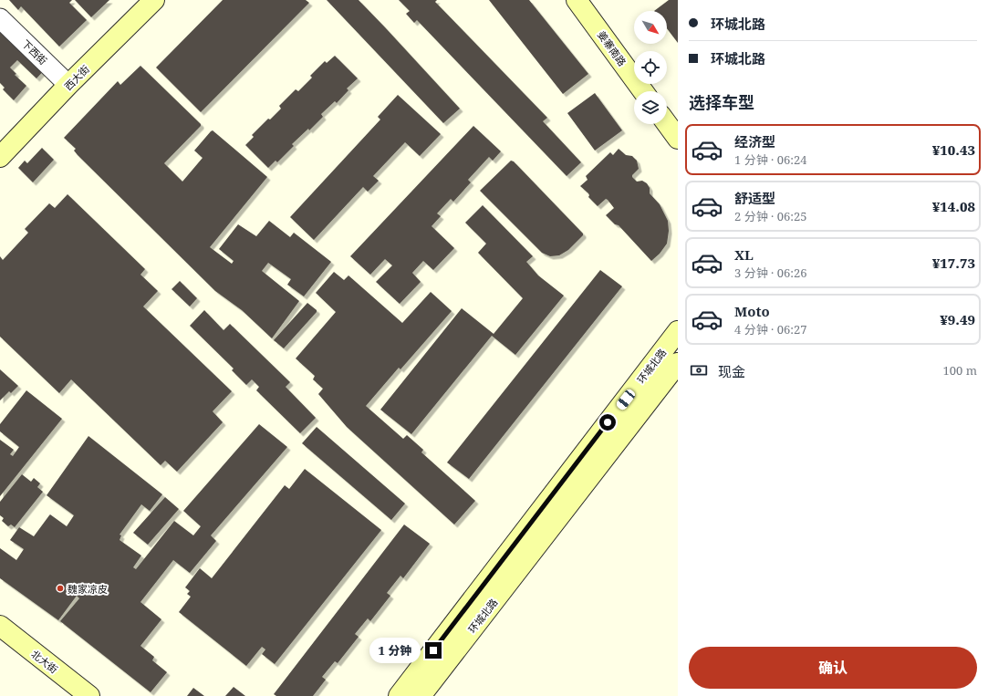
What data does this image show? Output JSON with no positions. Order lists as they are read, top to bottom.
{
  "streets": {
    "main road": [
      "姜寨南路",
      "西大街",
      "环城北路",
      "北大街"
    ],
    "street": ["下西街"]
  },
  "crossings": [
    ["下西街", "西大街"]
  ],
  "places": ["魏家凉皮"],
  "north": "bottom right",
  "page": {
    "banner": ["环城北路", "环城北路"],
    "heading": "选择车型",
    "list": [
      {
        "name": "经济型",
        "note": "1 分钟 · 06:24",
        "value": "¥10.43"
      },
      {
        "name": "舒适型",
        "note": "2 分钟 · 06:25",
        "value": "¥14.08"
      },
      {
        "name": "XL",
        "note": "3 分钟 · 06:26",
        "value": "¥17.73"
      },
      {
        "name": "Moto",
        "note": "4 分钟 · 06:27",
        "value": "¥9.49"
      }
    ],
    "pay": ["现金", "100 m"],
    "bubble": "1 分钟",
    "buttons": "确认"
  }
}
